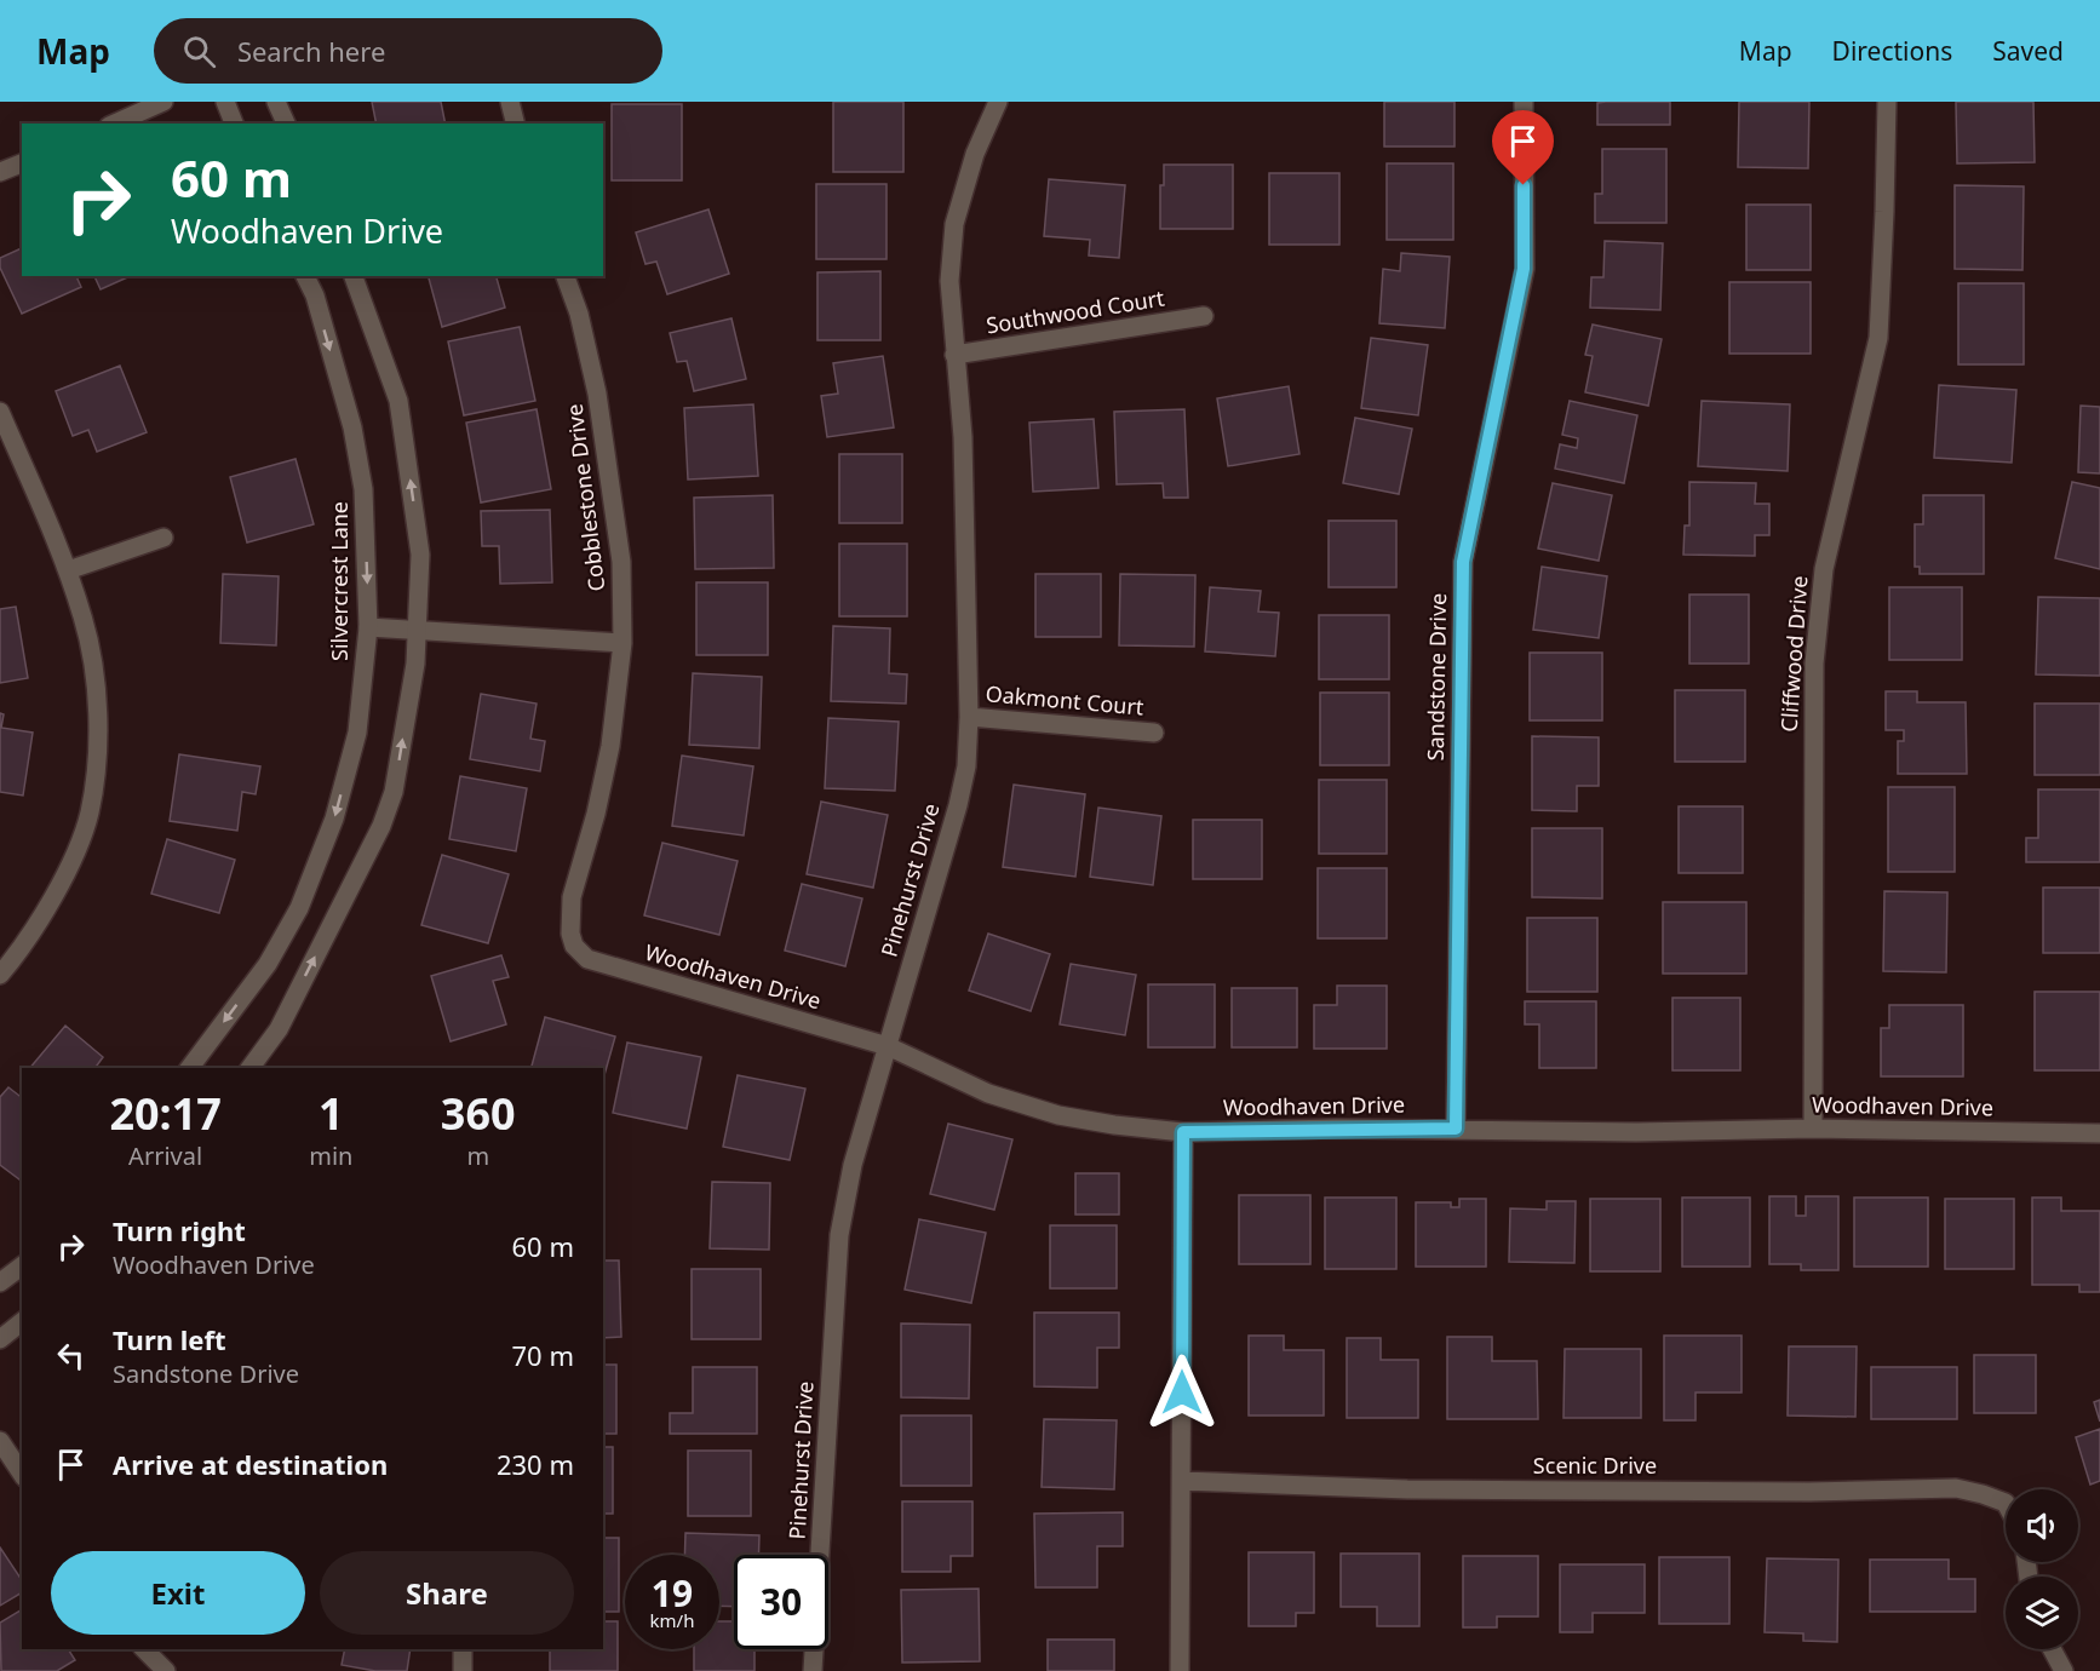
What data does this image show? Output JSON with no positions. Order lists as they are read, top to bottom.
{
  "streets": {
    "street": [
      "Southwood Court",
      "Cobblestone Drive",
      "Silvercrest Lane",
      "Cliffwood Drive",
      "Sandstone Drive",
      "Oakmont Court",
      "Pinehurst Drive",
      "Woodhaven Drive",
      "Scenic Drive"
    ]
  },
  "crossings": [
    ["Southwood Court", "Pinehurst Drive"],
    ["Cobblestone Drive", "Woodhaven Drive"],
    ["Cliffwood Drive", "Woodhaven Drive"],
    ["Sandstone Drive", "Woodhaven Drive"],
    ["Oakmont Court", "Pinehurst Drive"],
    ["Pinehurst Drive", "Woodhaven Drive"]
  ],
  "page": {
    "header": "Map",
    "search": "Search here",
    "nav": ["Map", "Directions", "Saved"],
    "turn": ["60 m", "Woodhaven Drive"],
    "eta": [
      "20:17",
      "Arrival",
      "1",
      "min",
      "360",
      "m"
    ],
    "list": [
      {
        "name": "Turn right",
        "note": "Woodhaven Drive",
        "value": "60 m"
      },
      {
        "name": "Turn left",
        "note": "Sandstone Drive",
        "value": "70 m"
      },
      {
        "name": "Arrive at destination",
        "value": "230 m"
      }
    ],
    "buttons": ["Exit", "Share"],
    "speed": "19 km/h",
    "limit": "30"
  }
}
